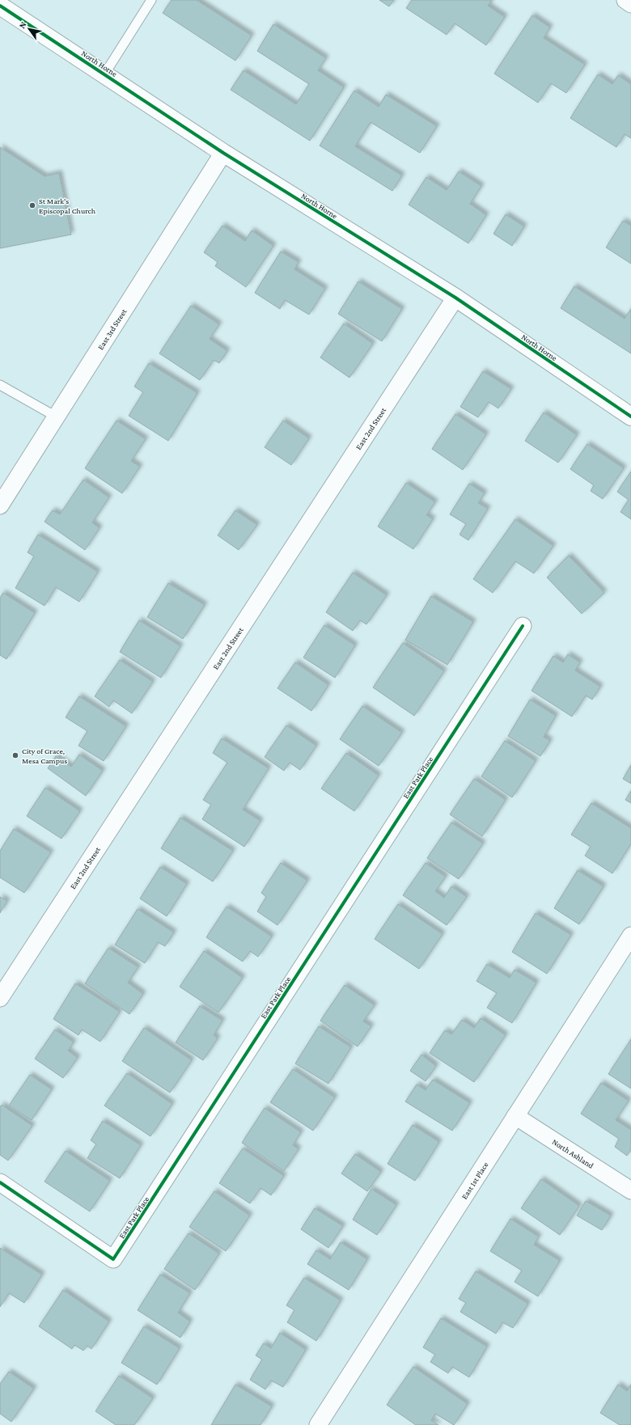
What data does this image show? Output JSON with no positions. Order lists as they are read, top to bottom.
{
  "streets": {
    "street": [
      "North Horne",
      "East 3rd Street",
      "East 2nd Street",
      "East Park Place",
      "North Ashland",
      "East 1st Place"
    ]
  },
  "crossings": [
    ["North Horne", "East 3rd Street"],
    ["North Horne", "East 2nd Street"],
    ["North Ashland", "East 1st Place"]
  ],
  "places": ["St Mark's Episcopal Church", "City of Grace, Mesa Campus"],
  "north": "top left"
}
